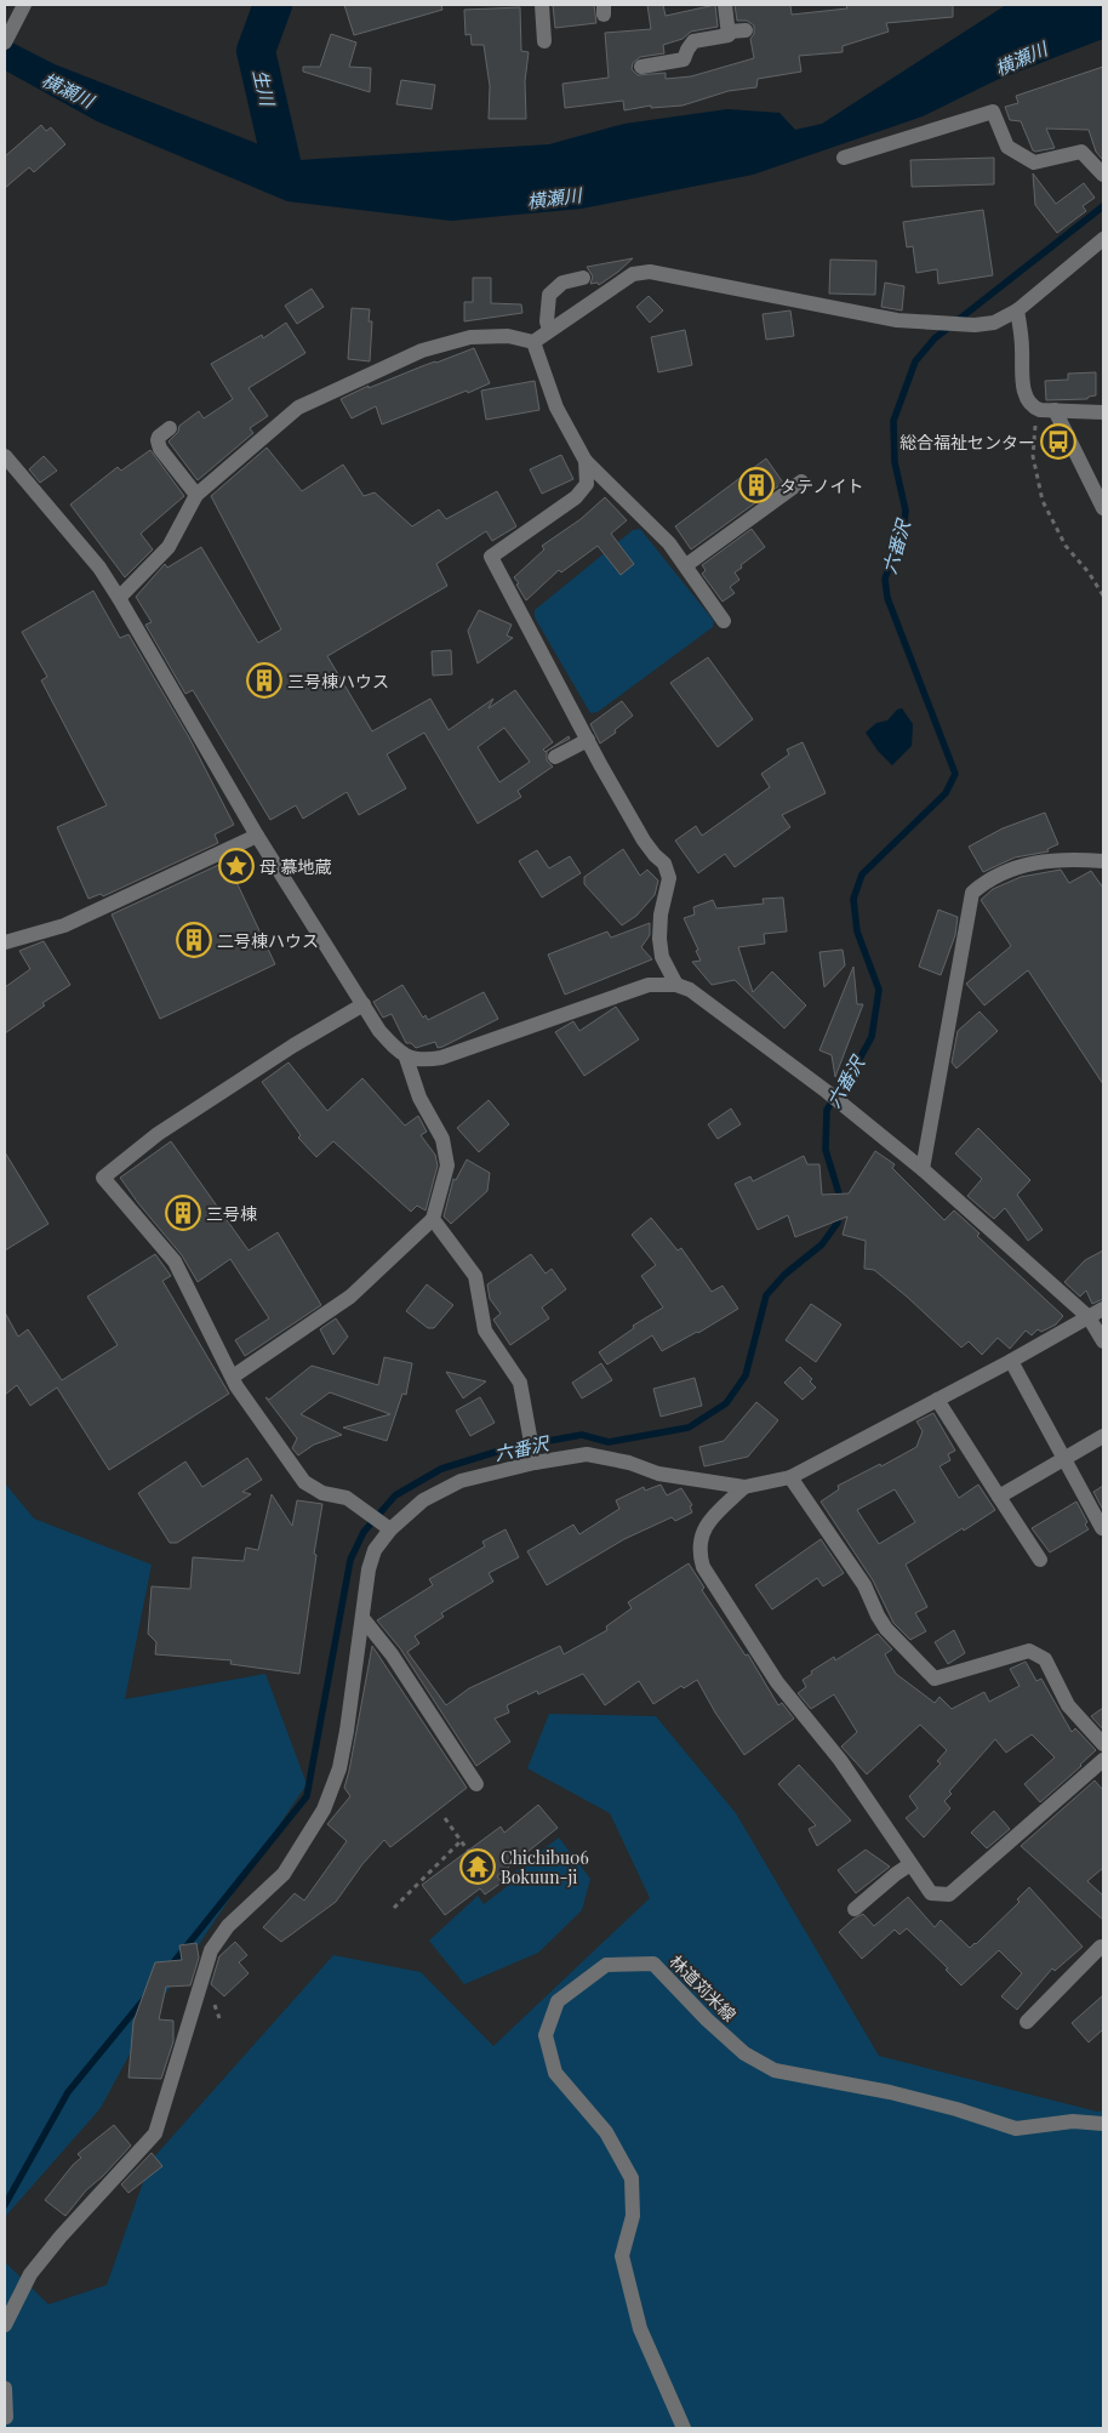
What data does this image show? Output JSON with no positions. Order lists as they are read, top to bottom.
{
  "streets": {
    "street": ["林道苅米線"]
  },
  "water": ["横瀬川", "生川", "六番沢"],
  "places": {
    "bus stop": ["総合福祉センター"],
    "building": [
      "タテノイト",
      "三号棟ハウス",
      "二号棟ハウス",
      "三号棟"
    ],
    "place": ["母 慕地蔵"],
    "temple": ["Chichibu06 Bokuun-ji"]
  }
}
